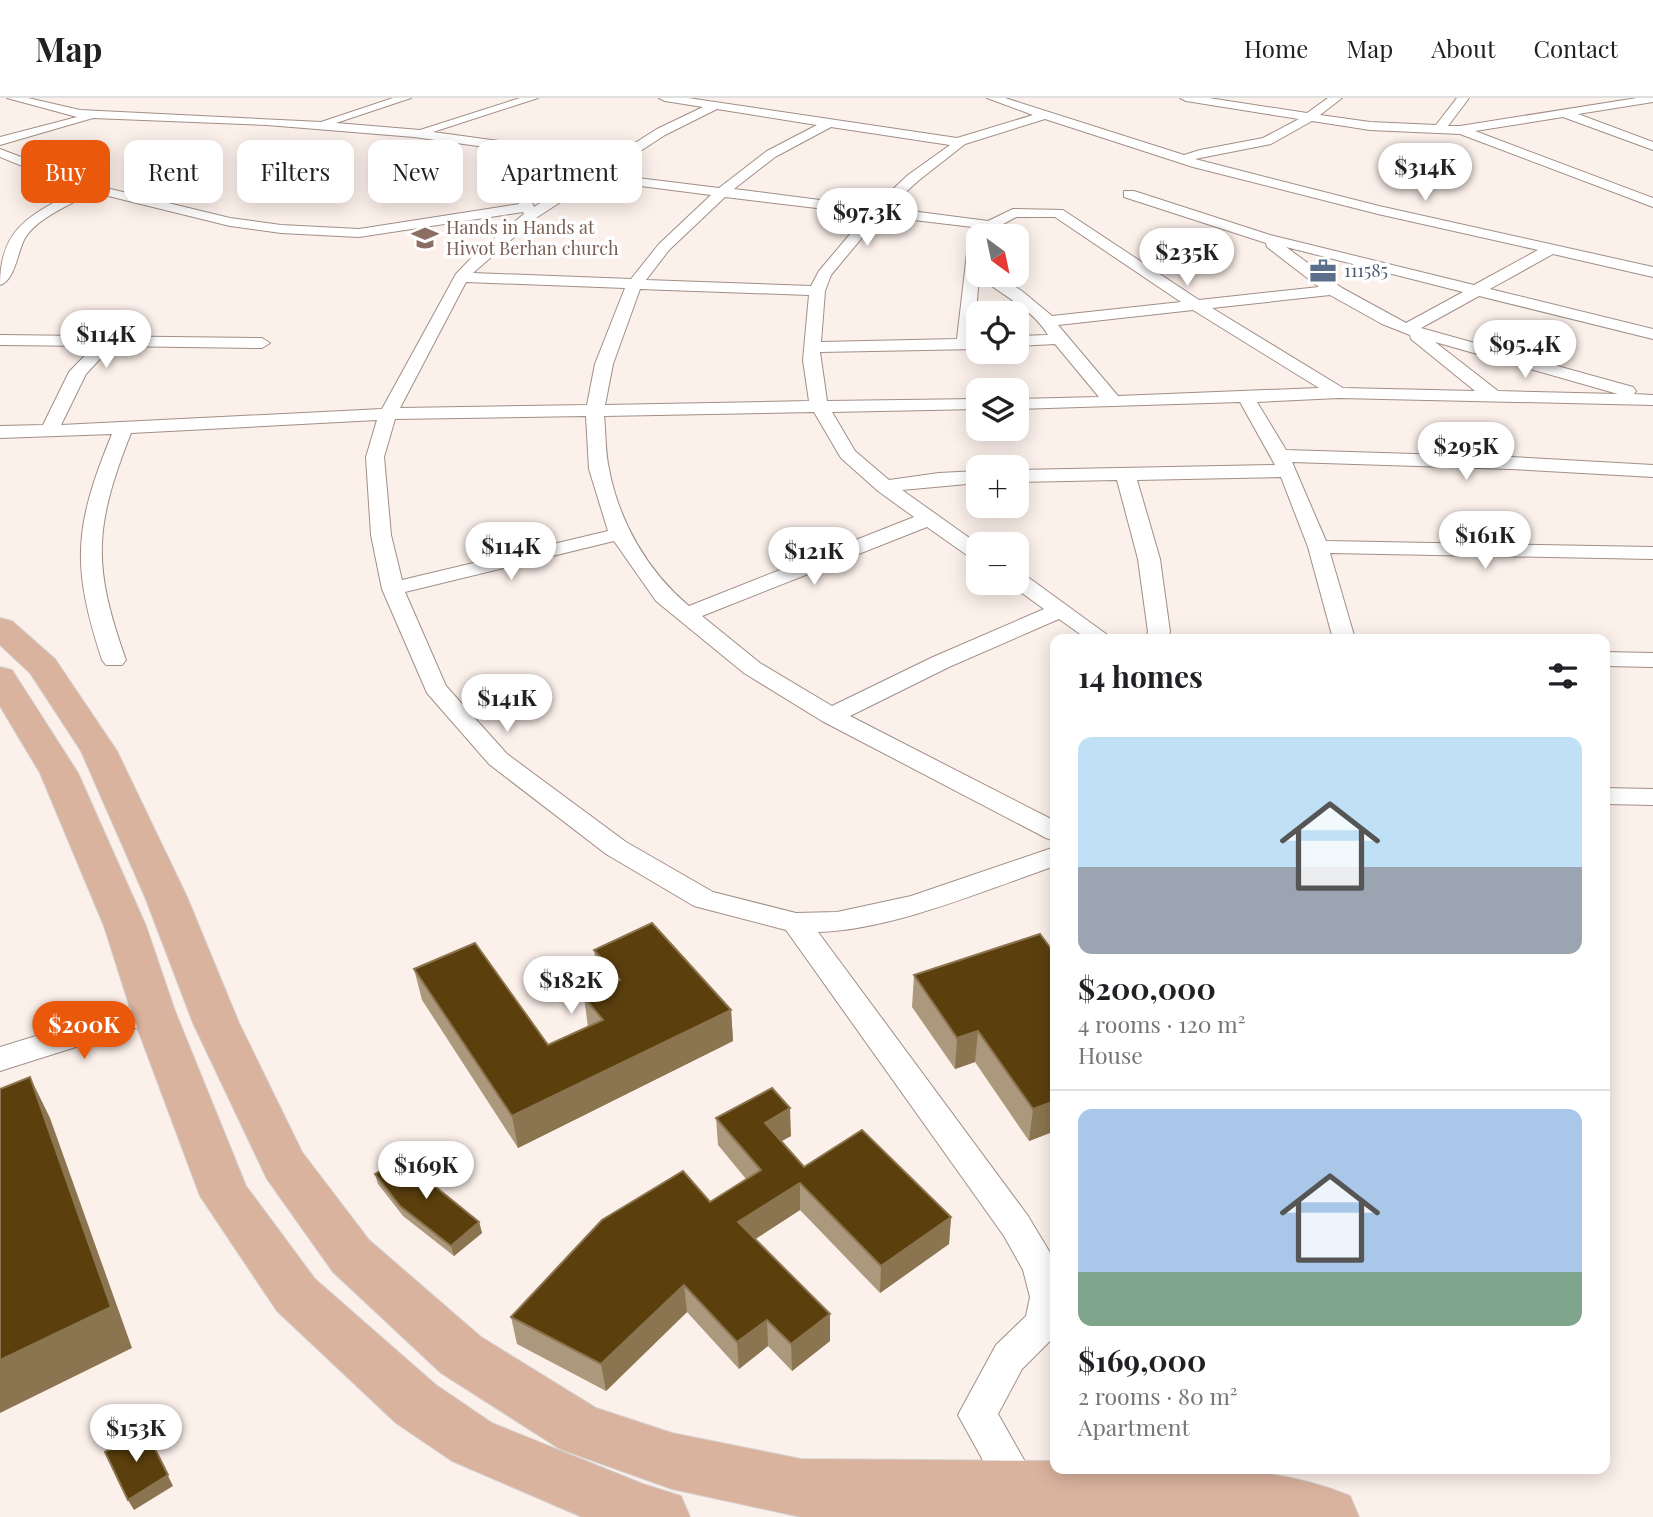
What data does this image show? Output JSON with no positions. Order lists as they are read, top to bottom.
{
  "places": {
    "school or university": ["Hands in Hands at Hiwot Berhan church"],
    "office": ["111585"]
  },
  "north": "bottom right",
  "page": {
    "header": "Map",
    "nav": [
      "Home",
      "Map",
      "About",
      "Contact"
    ],
    "chip": [
      "Buy",
      "Rent",
      "Filters",
      "New",
      "Apartment"
    ],
    "price": [
      "$314K",
      "$97.3K",
      "$235K",
      "$114K",
      "$95.4K",
      "$295K",
      "$161K",
      "$114K",
      "$121K",
      "$141K",
      "$182K",
      "$200K",
      "$169K",
      "$153K"
    ],
    "map_buttons": ["+", "−"],
    "heading": "14 homes",
    "list": [
      {
        "name": "$200,000",
        "note": "4 rooms · 120 m² · House"
      },
      {
        "name": "$169,000",
        "note": "2 rooms · 80 m² · Apartment"
      }
    ]
  }
}
